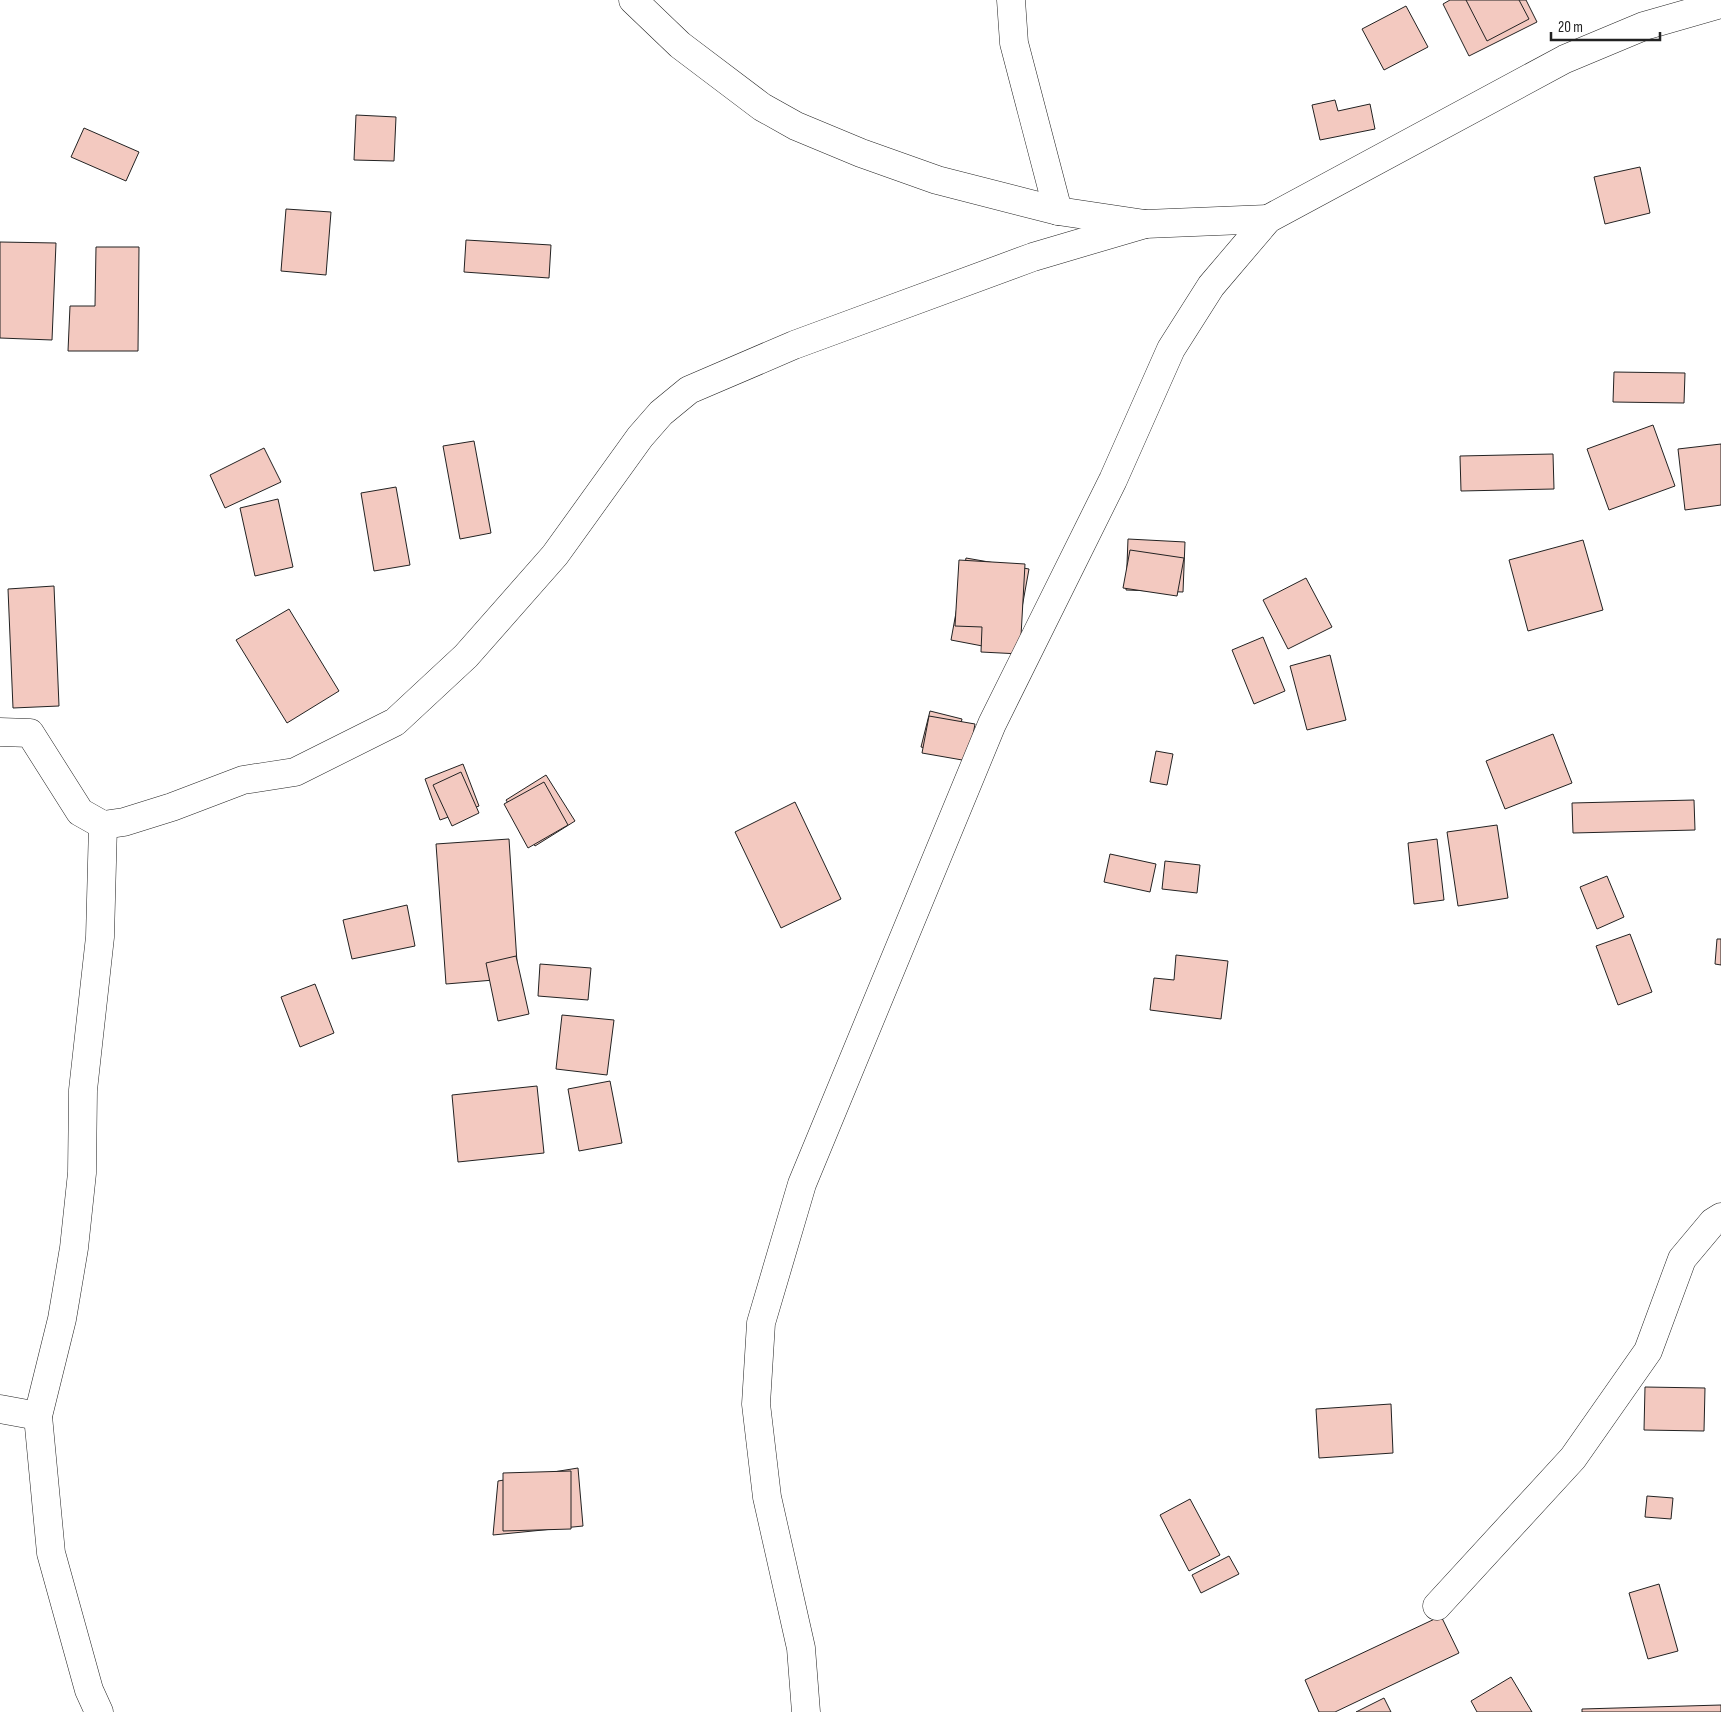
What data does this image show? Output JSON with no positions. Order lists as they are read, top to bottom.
{
  "scale_bar": "20 m"
}
